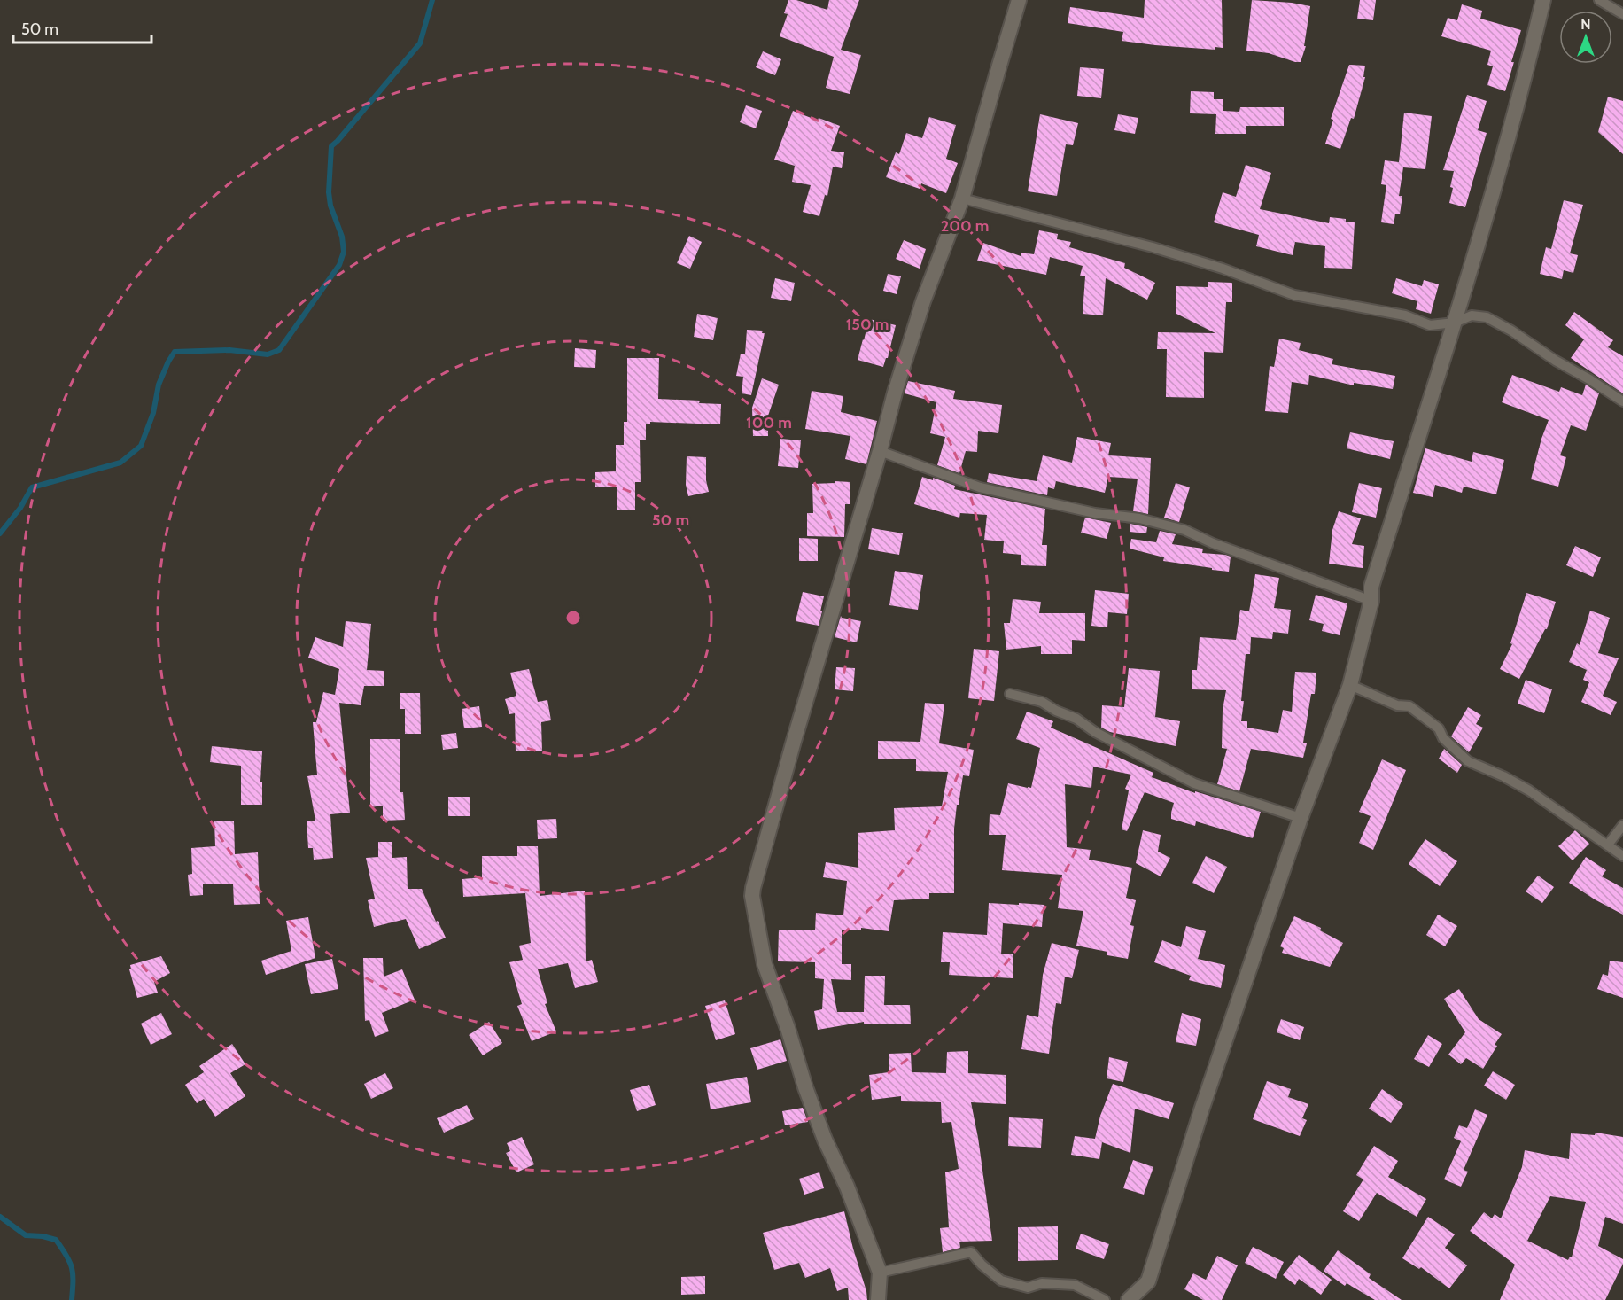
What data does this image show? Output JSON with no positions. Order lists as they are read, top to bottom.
{
  "scale_bar": "50 m",
  "north": "top",
  "rings": [
    "200 m",
    "150 m",
    "100 m",
    "50 m"
  ]
}
